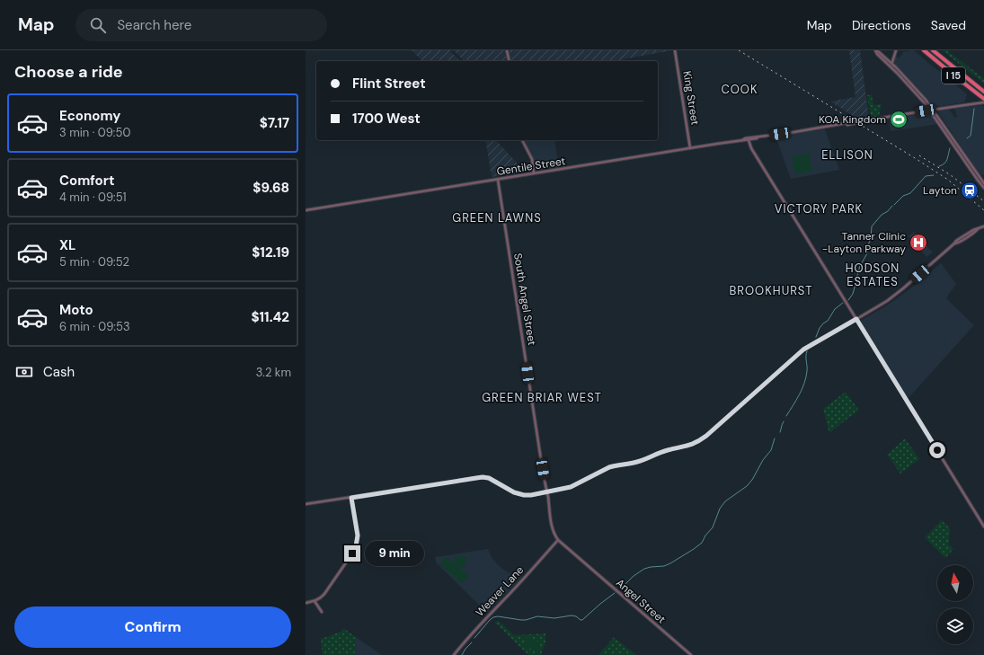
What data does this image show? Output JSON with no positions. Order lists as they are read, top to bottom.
{
  "streets": {
    "highway": ["I 15"],
    "main road": [
      "King Street",
      "Gentile Street",
      "South Angel Street",
      "Weaver Lane",
      "Angel Street"
    ]
  },
  "crossings": [
    ["King Street", "Gentile Street"],
    ["Gentile Street", "South Angel Street"],
    ["South Angel Street", "Weaver Lane"],
    ["South Angel Street", "Angel Street"]
  ],
  "districts": [
    "COOK",
    "ELLISON",
    "VICTORY PARK",
    "GREEN LAWNS",
    "HODSON ESTATES",
    "BROOKHURST",
    "GREEN BRIAR WEST"
  ],
  "places": {
    "sports": ["KOA Kingdom"],
    "station": ["Layton"],
    "hospital": ["Tanner Clinic -Layton Parkway"]
  },
  "north": "top",
  "page": {
    "header": "Map",
    "search": "Search here",
    "nav": ["Map", "Directions", "Saved"],
    "heading": "Choose a ride",
    "banner": ["Flint Street", "1700 West"],
    "list": [
      {
        "name": "Economy",
        "note": "3 min · 09:50",
        "value": "$7.17"
      },
      {
        "name": "Comfort",
        "note": "4 min · 09:51",
        "value": "$9.68"
      },
      {
        "name": "XL",
        "note": "5 min · 09:52",
        "value": "$12.19"
      },
      {
        "name": "Moto",
        "note": "6 min · 09:53",
        "value": "$11.42"
      }
    ],
    "pay": ["Cash", "3.2 km"],
    "bubble": "9 min",
    "buttons": "Confirm"
  }
}
